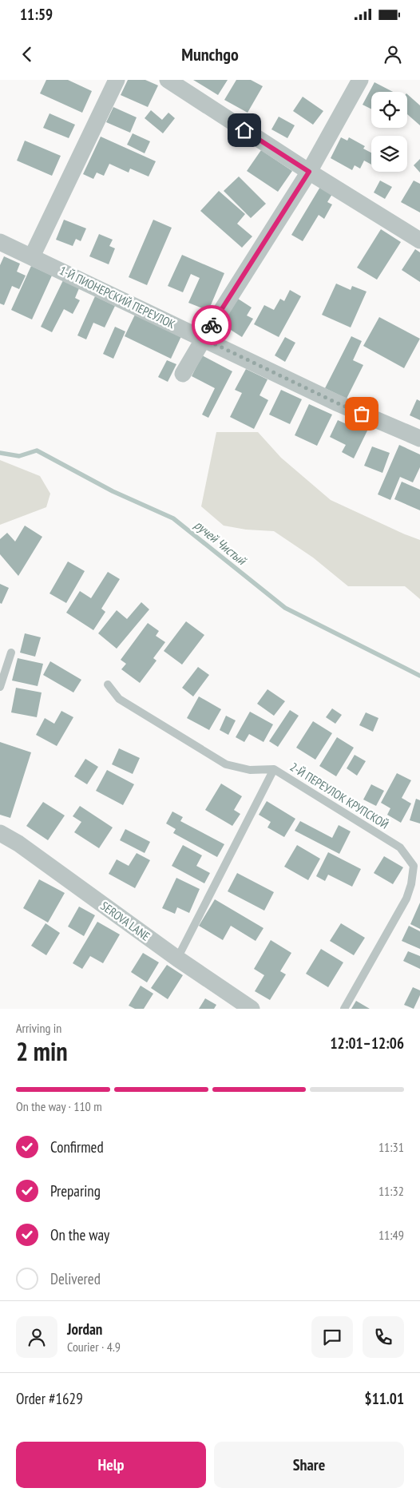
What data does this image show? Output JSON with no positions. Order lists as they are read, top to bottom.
{
  "streets": {
    "street": ["1-Й ПИОНЕРСКИЙ ПЕРЕУЛОК", "SEROVA LANE"],
    "lane": ["2-Й ПЕРЕУЛОК КРУПСКОЙ"]
  },
  "water": ["ручей Чистый"],
  "page": {
    "status": "11:59",
    "header": "Munchgo",
    "heading": ["2 min", "Arriving in", "12:01–12:06"],
    "panel": [
      "Jordan",
      "Courier · 4.9",
      "Order #1629",
      "$11.01"
    ],
    "bar": "On the way · 110 m",
    "list": [
      ["Confirmed", "11:31"],
      ["Preparing", "11:32"],
      ["On the way", "11:49"],
      "Delivered"
    ],
    "buttons": ["Help", "Share"]
  }
}
